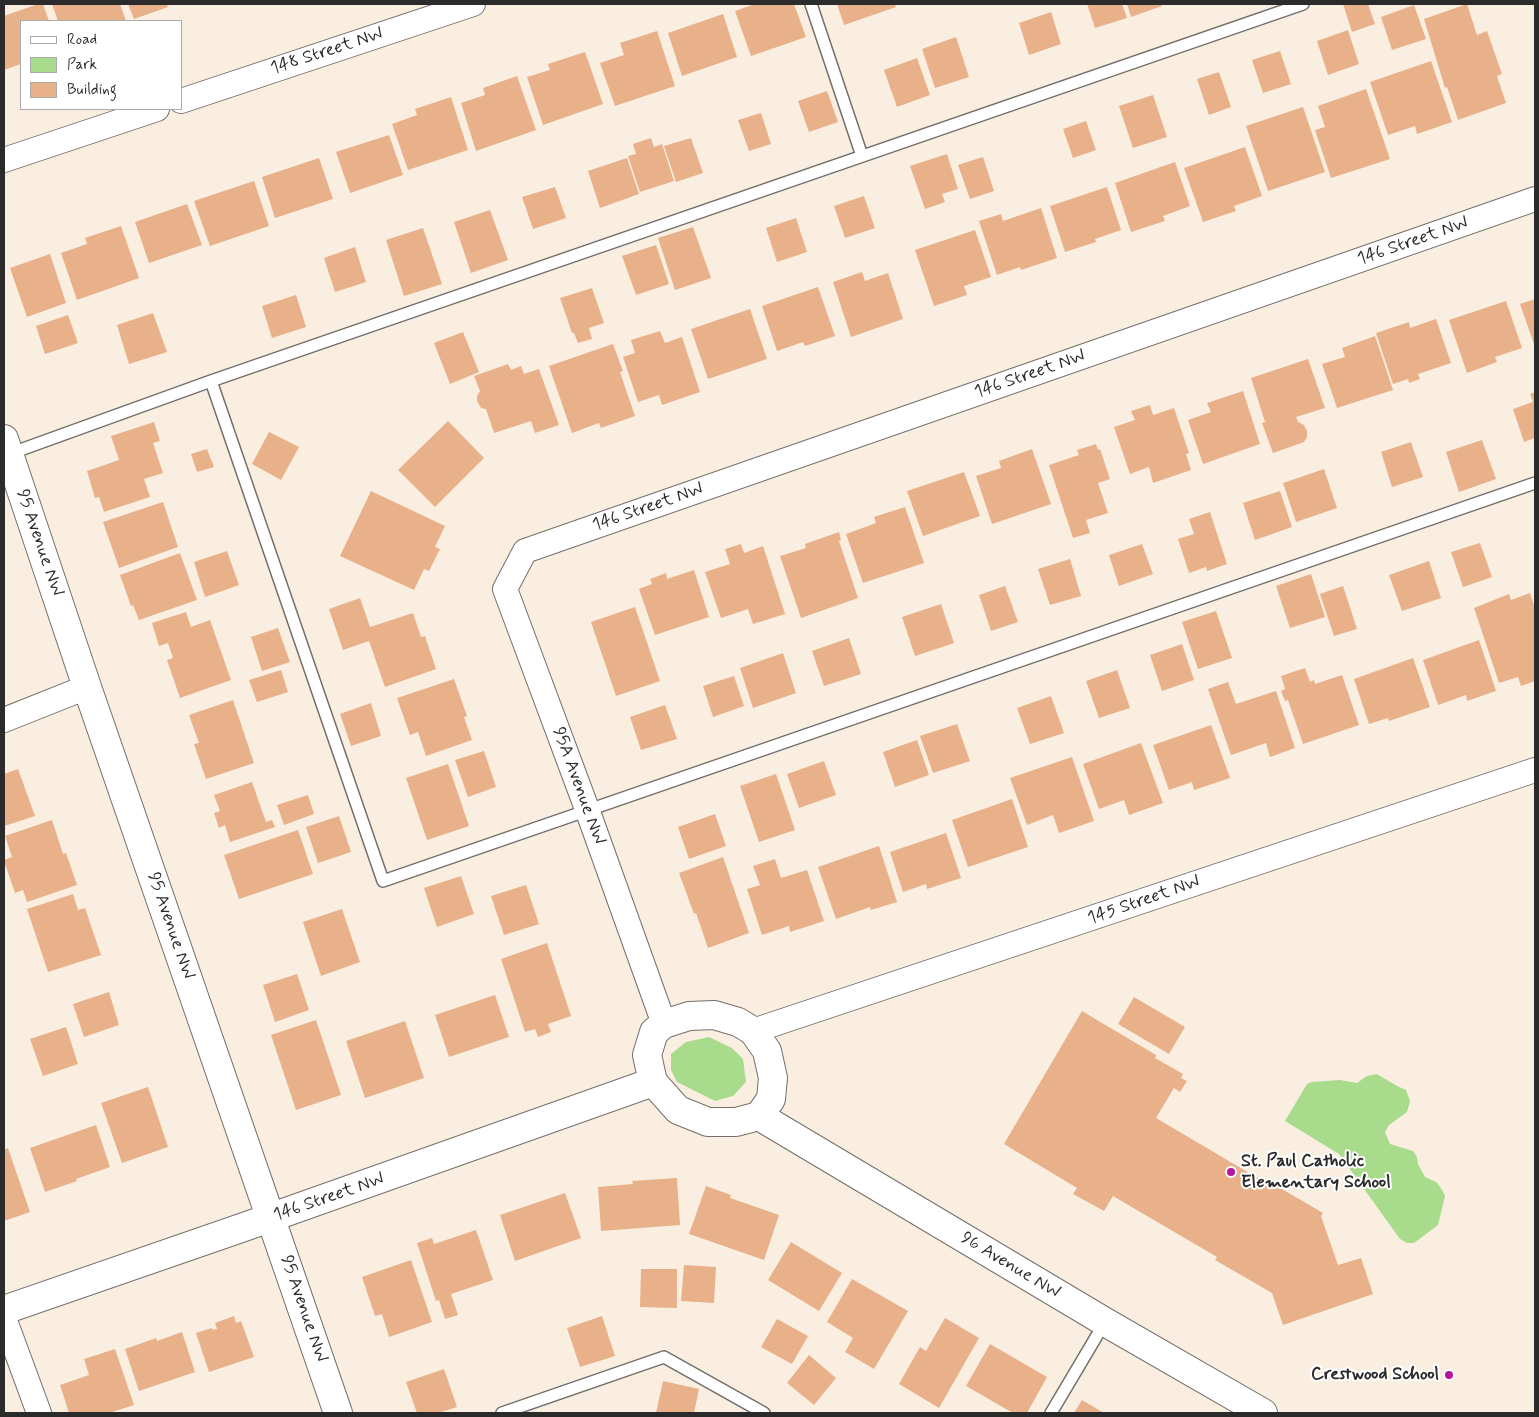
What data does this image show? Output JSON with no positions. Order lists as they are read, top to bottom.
{
  "streets": {
    "street": [
      "148 Street NW",
      "146 Street NW",
      "95 Avenue NW",
      "95A Avenue NW",
      "145 Street NW",
      "96 Avenue NW"
    ]
  },
  "crossings": [
    ["146 Street NW", "95 Avenue NW"],
    ["146 Street NW", "95A Avenue NW"],
    ["146 Street NW", "145 Street NW"],
    ["146 Street NW", "96 Avenue NW"],
    ["95A Avenue NW", "145 Street NW"],
    ["95A Avenue NW", "96 Avenue NW"],
    ["145 Street NW", "96 Avenue NW"]
  ],
  "places": ["St. Paul Catholic Elementary School", "Crestwood School"],
  "legend": ["Road", "Park", "Building"]
}
